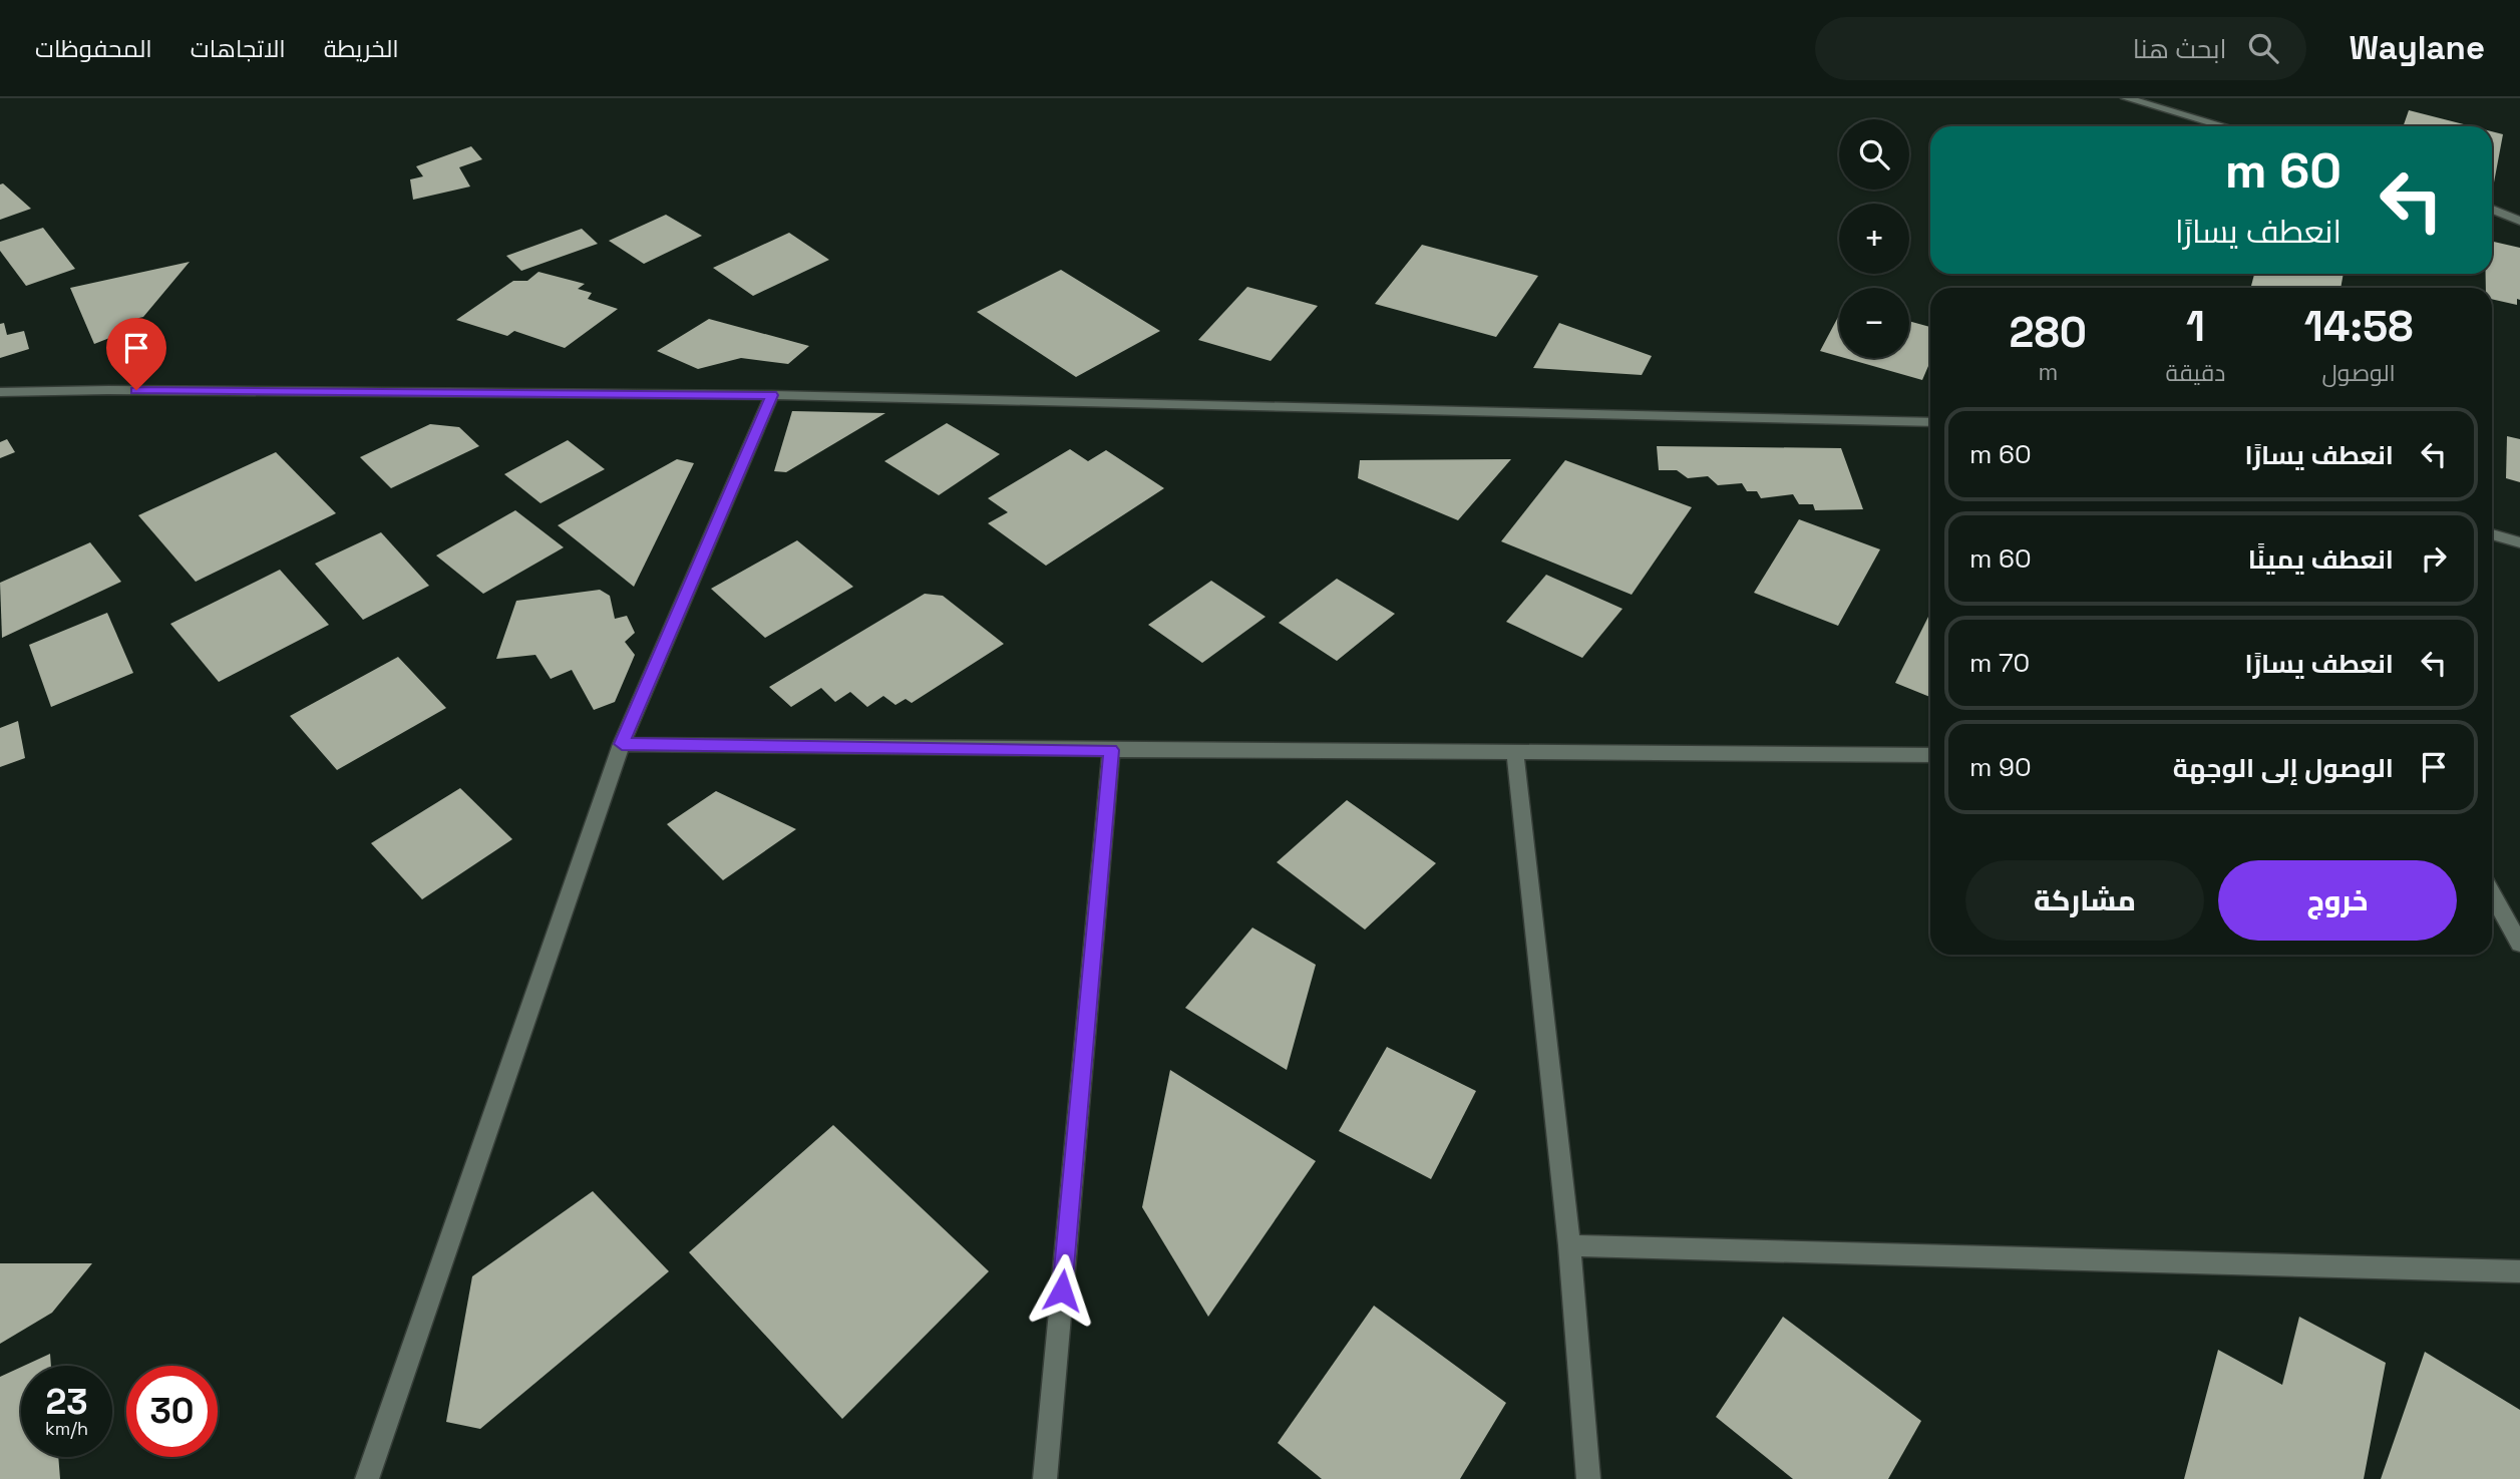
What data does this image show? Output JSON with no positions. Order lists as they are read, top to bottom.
{
  "page": {
    "header": "Waylane",
    "search": "ابحث هنا",
    "nav": ["الخريطة", "الاتجاهات", "المحفوظات"],
    "map_buttons": ["+", "−"],
    "turn": ["60 m", "انعطف يسارًا"],
    "eta": [
      "14:58",
      "الوصول",
      "1",
      "دقيقة",
      "280",
      "m"
    ],
    "list": [
      {
        "name": "انعطف يسارًا",
        "value": "60 m"
      },
      {
        "name": "انعطف يمينًا",
        "value": "60 m"
      },
      {
        "name": "انعطف يسارًا",
        "value": "70 m"
      },
      {
        "name": "الوصول إلى الوجهة",
        "value": "90 m"
      }
    ],
    "buttons": ["خروج", "مشاركة"],
    "speed": "23 km/h",
    "limit": "30"
  }
}
